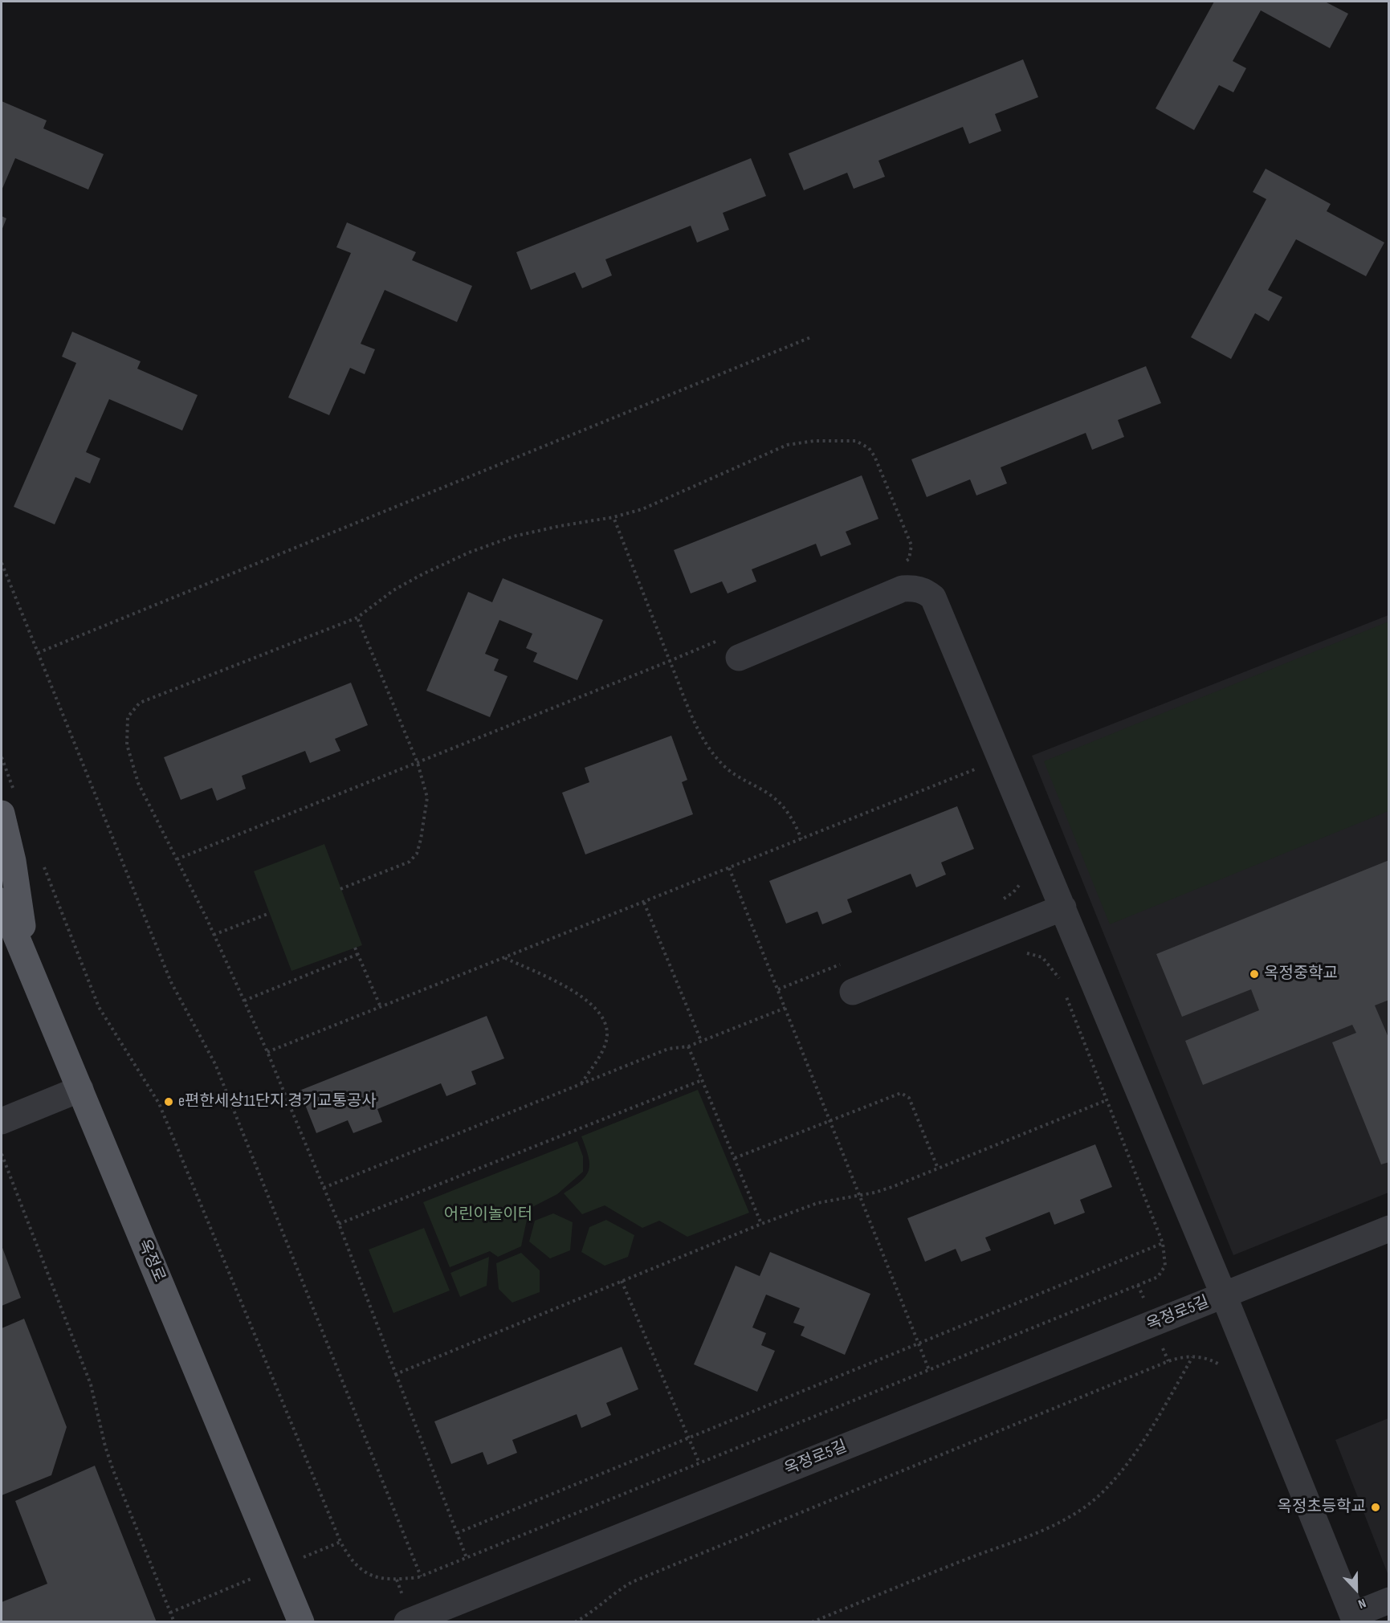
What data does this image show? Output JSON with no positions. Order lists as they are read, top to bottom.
{
  "streets": {
    "main road": ["옥정로"],
    "street": ["옥정로5길"]
  },
  "parks": ["어린이놀이터"],
  "places": ["옥정중학교", "e편한세상11단지.경기교통공사", "옥정초등학교"],
  "north": "bottom"
}
